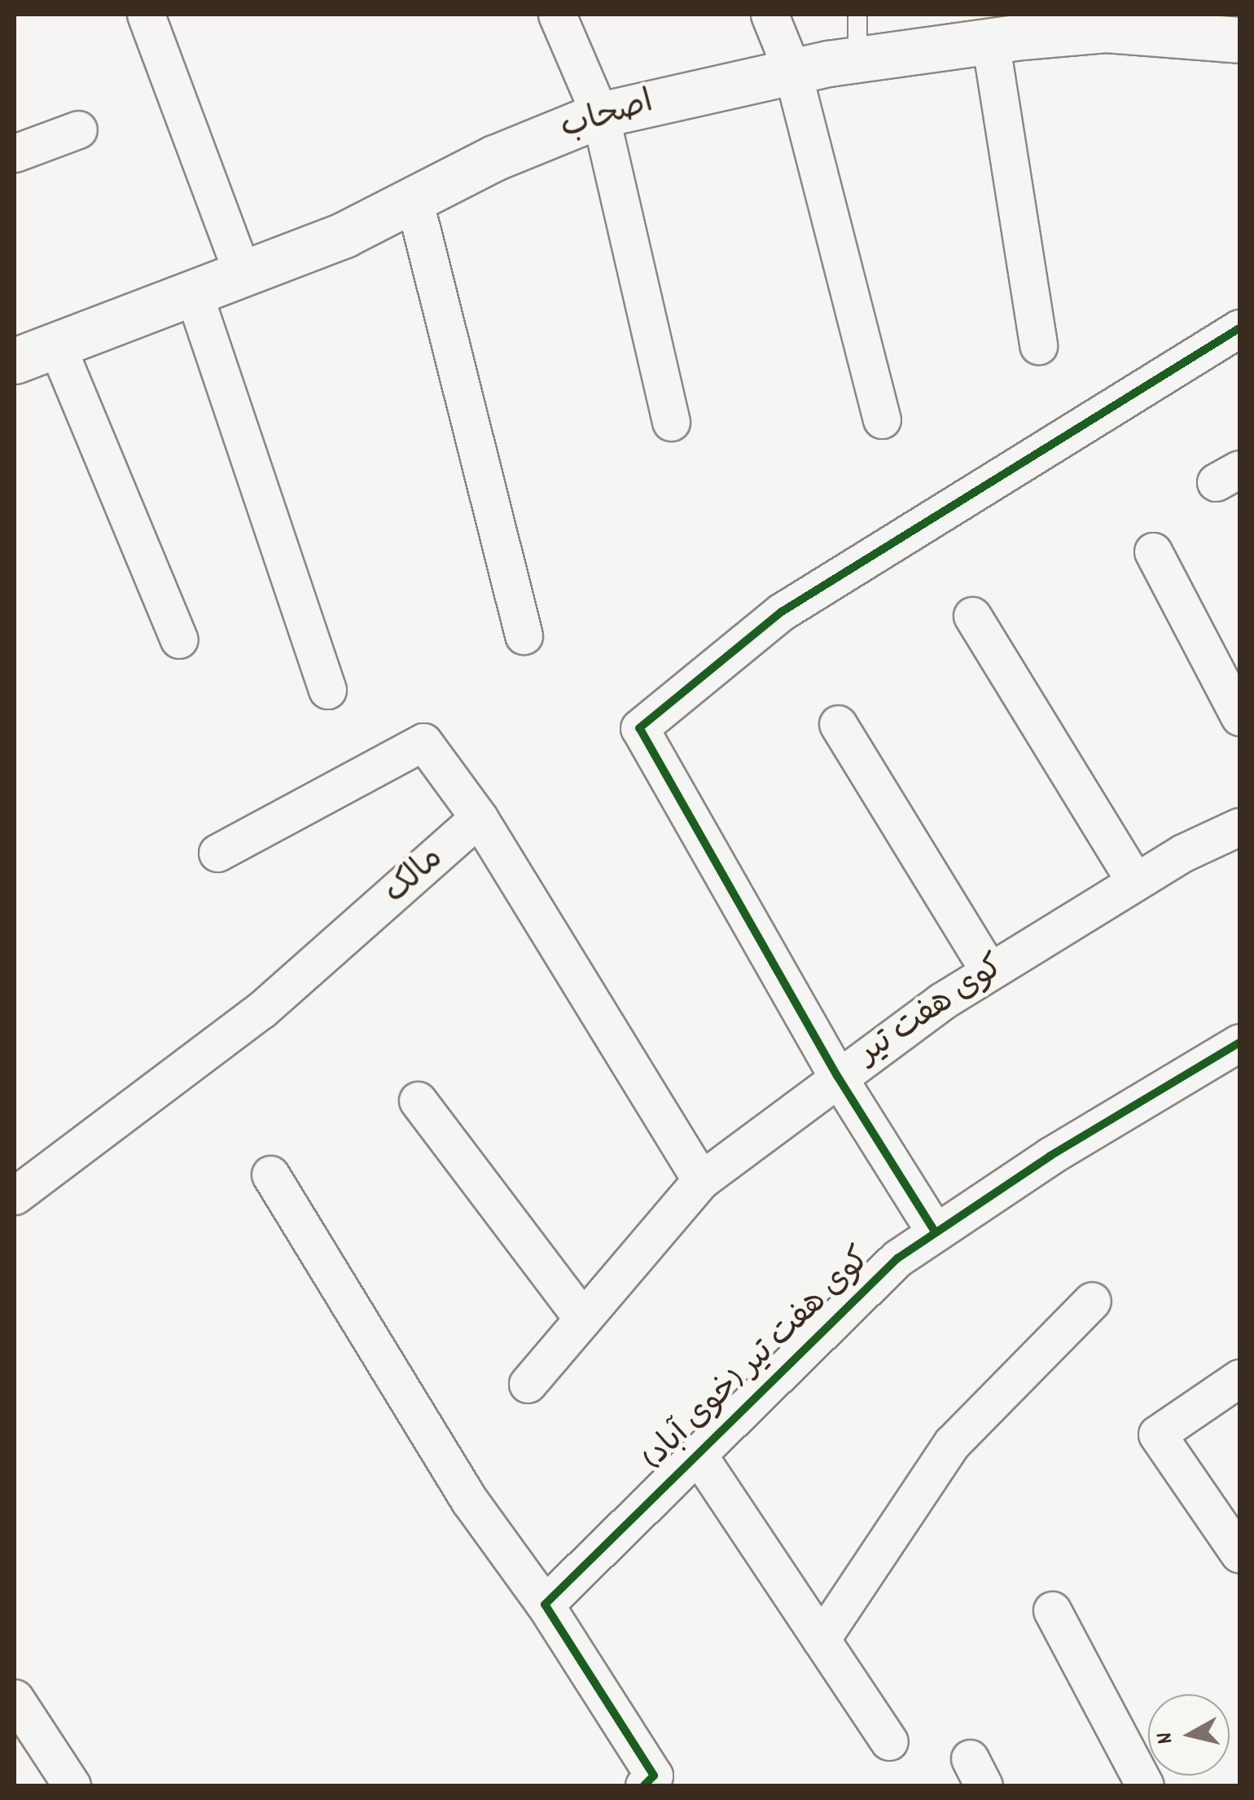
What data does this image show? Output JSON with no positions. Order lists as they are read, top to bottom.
{
  "streets": {
    "main road": ["اصحاب"],
    "street": ["مالک", "کوی هفت تیر", "کوی هفت تیر (خوی آباد)"]
  },
  "north": "left"
}
